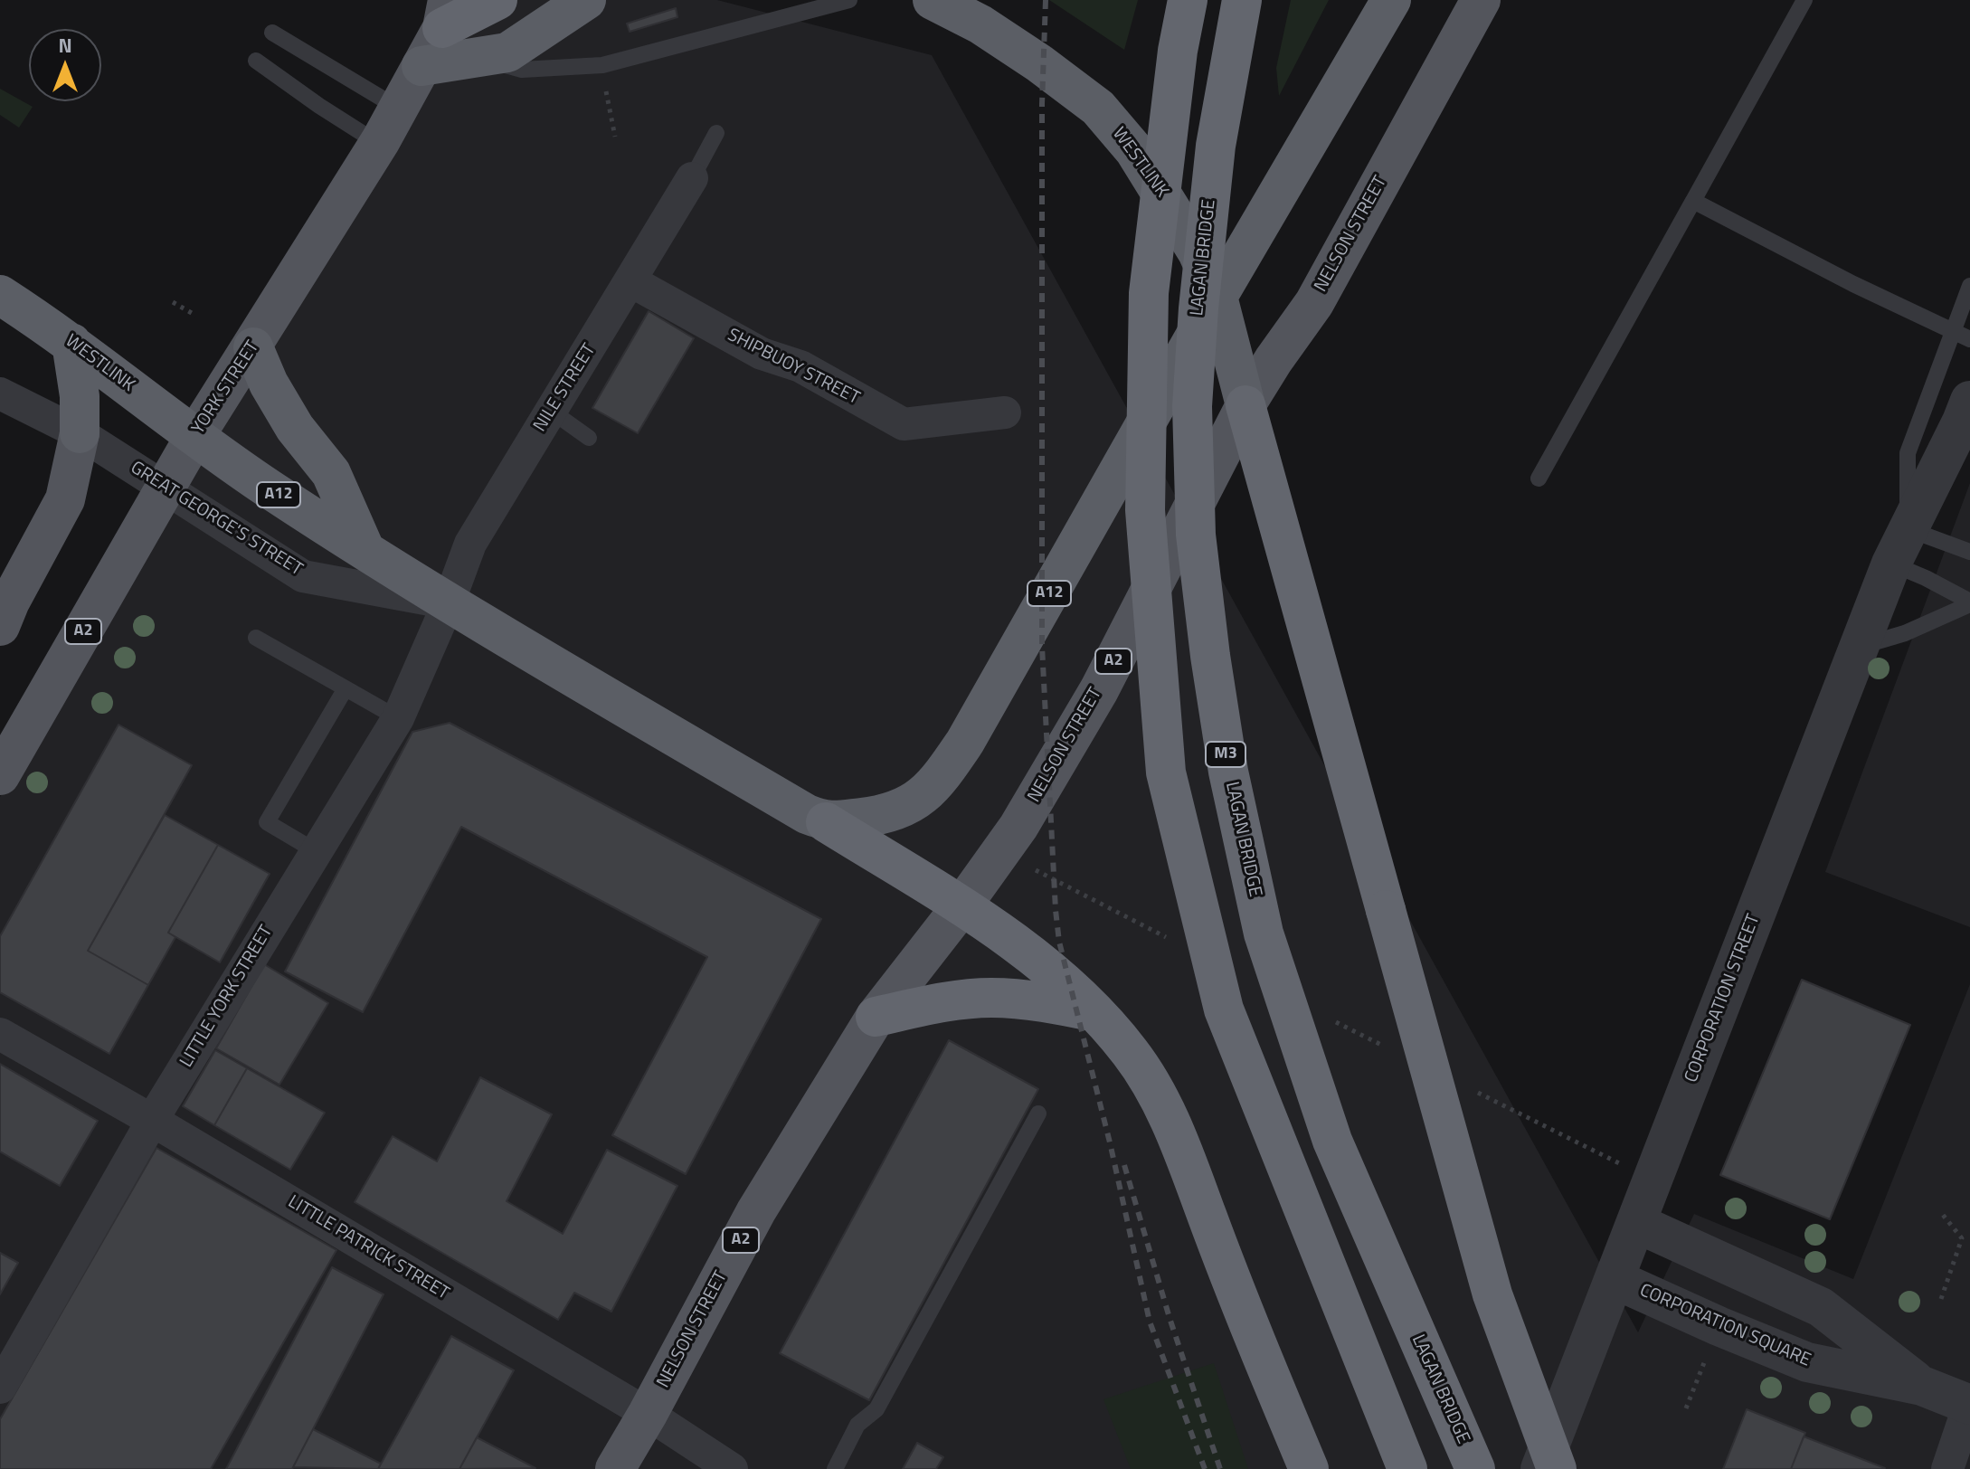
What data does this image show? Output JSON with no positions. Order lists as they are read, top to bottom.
{
  "streets": {
    "highway": [
      "WESTLINK",
      "LAGAN BRIDGE",
      "A12",
      "GREAT GEORGE'S STREET",
      "M3"
    ],
    "main road": ["NELSON STREET", "YORK STREET", "A2"],
    "street": [
      "SHIPBUOY STREET",
      "NILE STREET",
      "LITTLE YORK STREET",
      "CORPORATION STREET",
      "LITTLE PATRICK STREET",
      "CORPORATION SQUARE"
    ]
  },
  "crossings": [
    ["WESTLINK", "NELSON STREET"],
    ["WESTLINK", "YORK STREET"],
    ["WESTLINK", "A12"],
    ["WESTLINK", "GREAT GEORGE'S STREET"],
    ["NELSON STREET", "A12"],
    ["NELSON STREET", "LITTLE PATRICK STREET"],
    ["SHIPBUOY STREET", "NILE STREET"],
    ["YORK STREET", "GREAT GEORGE'S STREET"],
    ["NILE STREET", "GREAT GEORGE'S STREET"],
    ["NILE STREET", "LITTLE YORK STREET"],
    ["A12", "GREAT GEORGE'S STREET"],
    ["GREAT GEORGE'S STREET", "LITTLE YORK STREET"],
    ["LITTLE YORK STREET", "LITTLE PATRICK STREET"],
    ["CORPORATION STREET", "CORPORATION SQUARE"]
  ],
  "north": "top"
}
